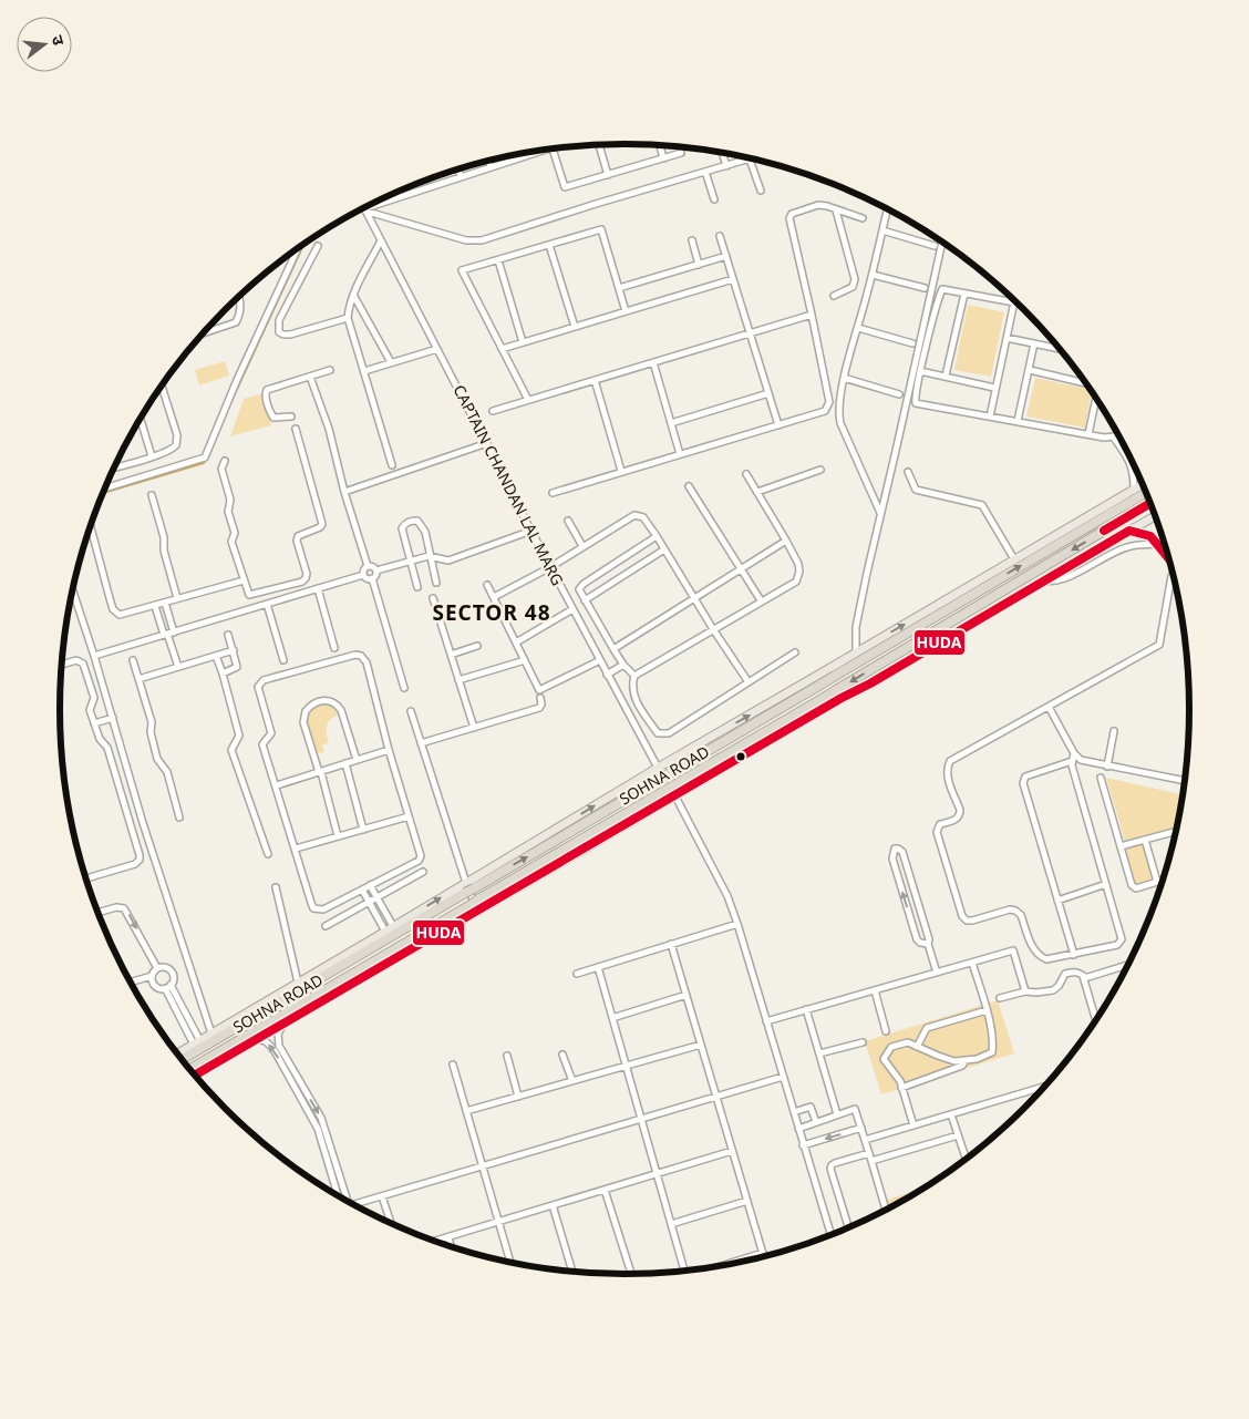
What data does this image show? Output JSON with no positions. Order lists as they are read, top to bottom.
{
  "streets": {
    "highway": ["SOHNA ROAD"],
    "street": ["CAPTAIN CHANDAN LAL MARG"]
  },
  "districts": ["SECTOR 48"],
  "lines": ["transit line HUDA"],
  "north": "right"
}
